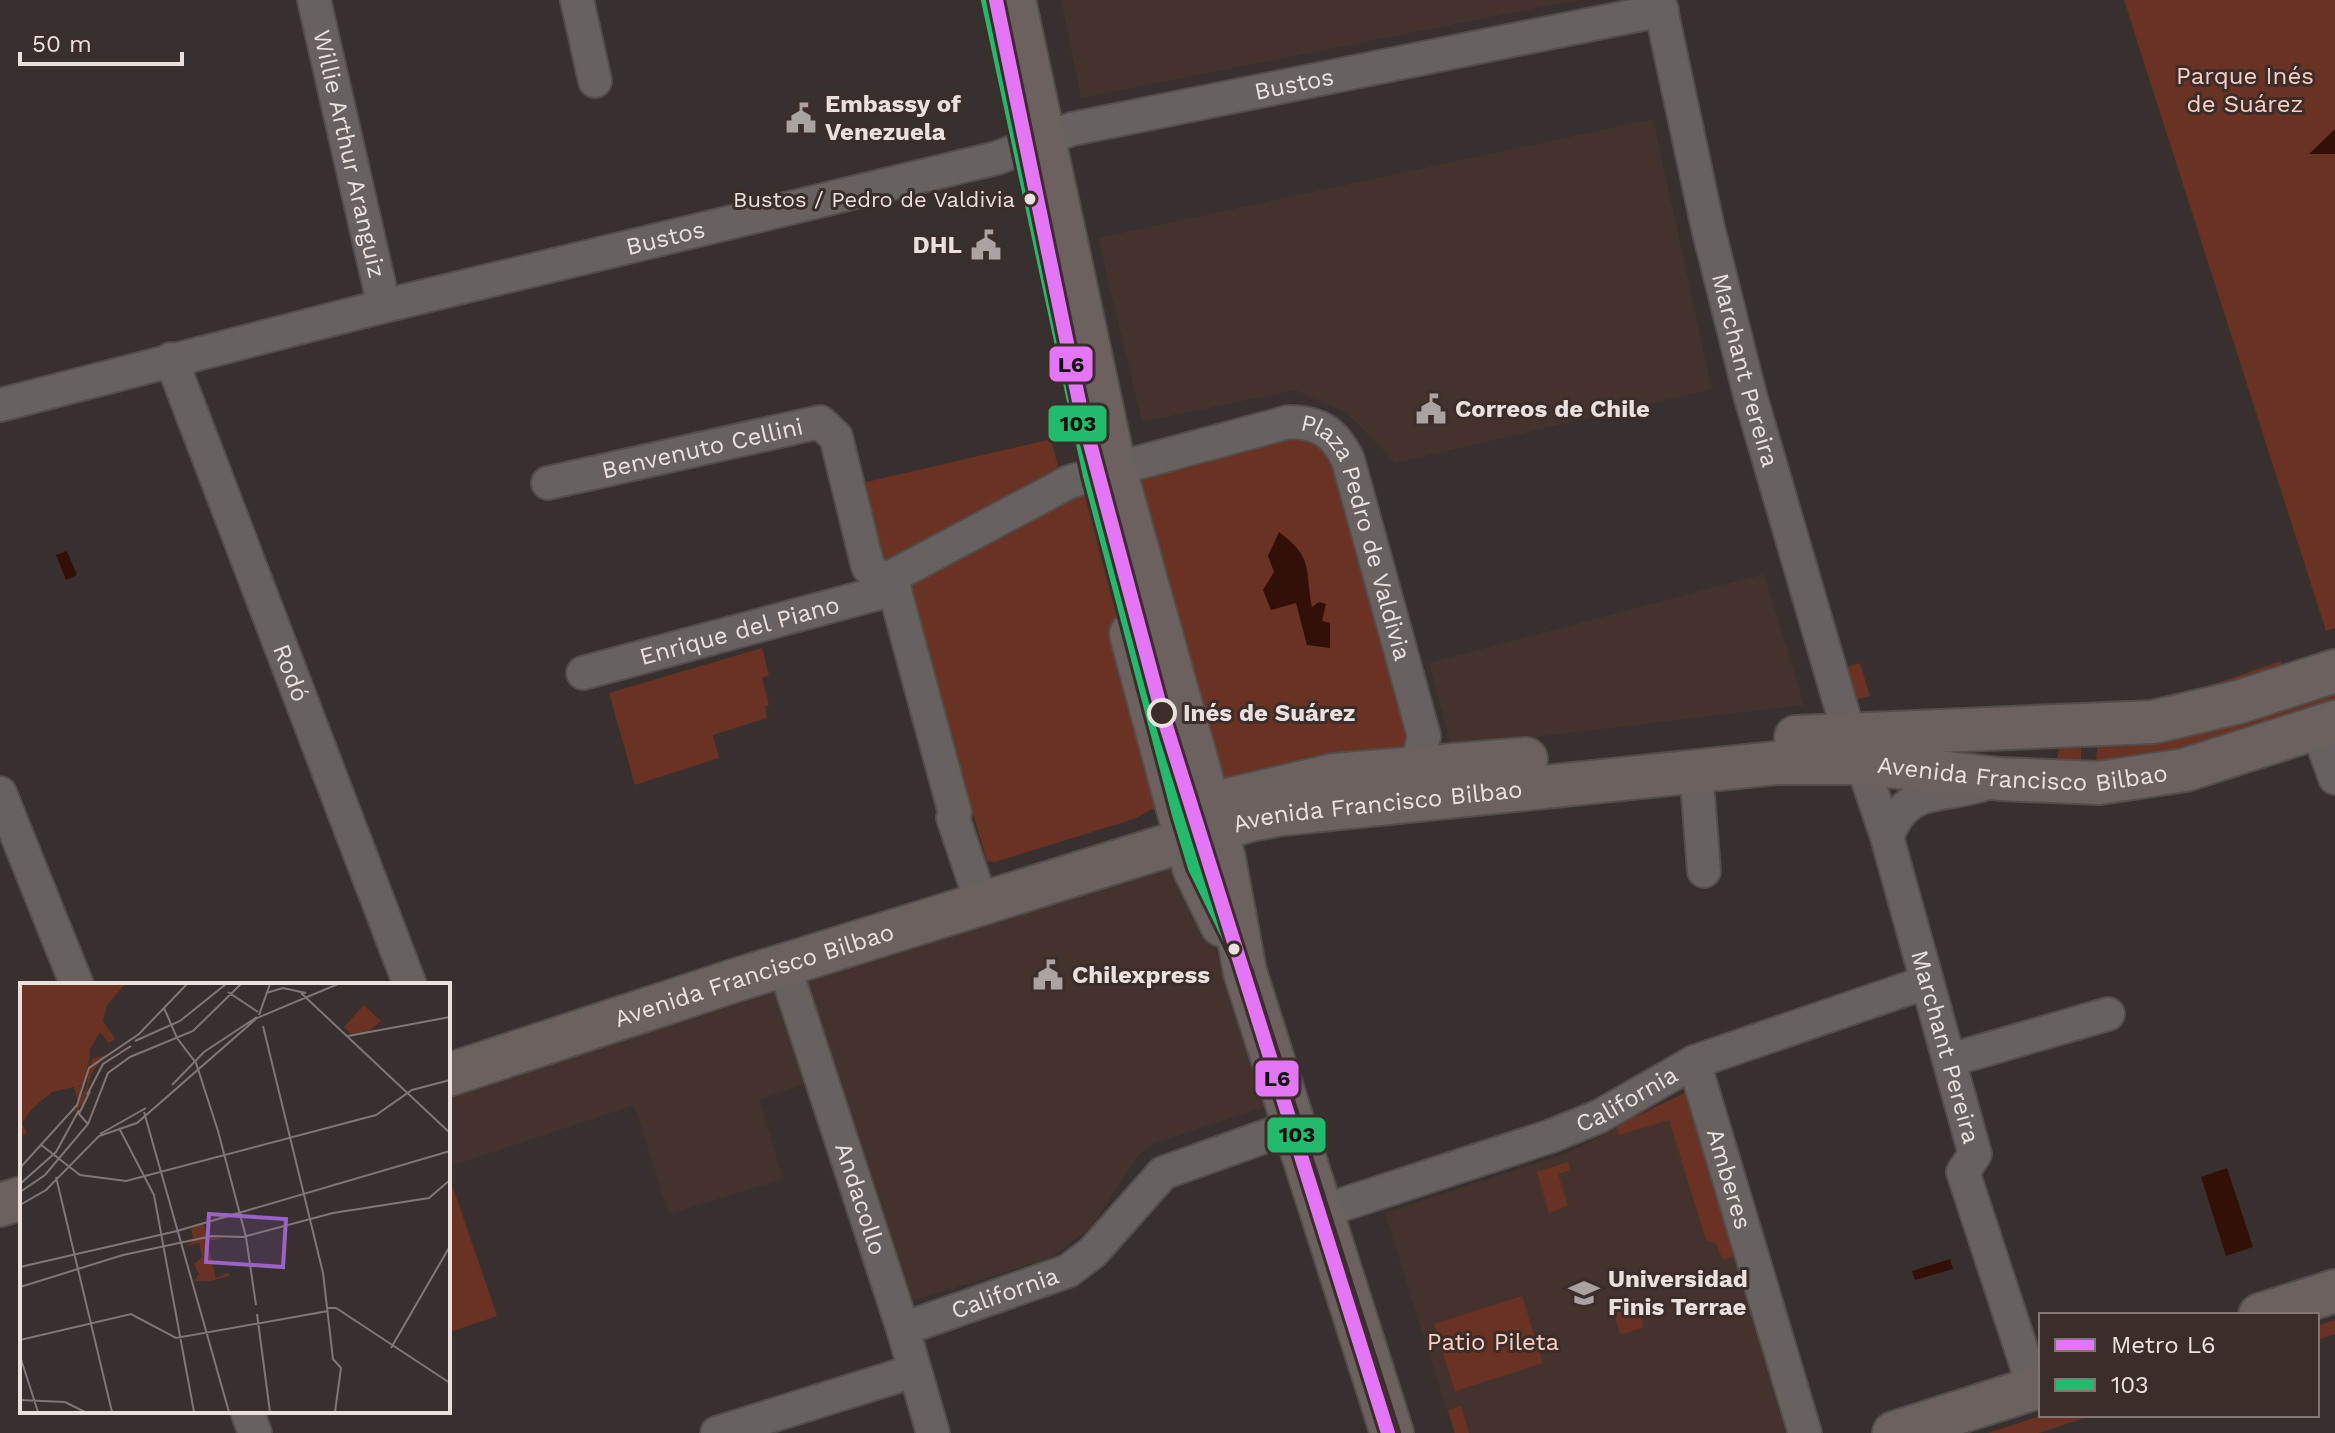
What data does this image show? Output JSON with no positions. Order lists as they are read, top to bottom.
{
  "streets": {
    "main road": ["Avenida Francisco Bilbao"],
    "street": [
      "Bustos",
      "Willie Arthur Aranguiz",
      "Marchant Pereira",
      "Benvenuto Cellini",
      "Plaza Pedro de Valdivia",
      "Enrique del Piano",
      "Rodó",
      "California",
      "Amberes",
      "Andacollo"
    ]
  },
  "crossings": [
    ["Bustos", "Willie Arthur Aranguiz"],
    ["Bustos", "Marchant Pereira"],
    ["Bustos", "Rodó"],
    ["Marchant Pereira", "Avenida Francisco Bilbao"],
    ["Marchant Pereira", "California"],
    ["Benvenuto Cellini", "Plaza Pedro de Valdivia"],
    ["Benvenuto Cellini", "Enrique del Piano"],
    ["Plaza Pedro de Valdivia", "Enrique del Piano"],
    ["Plaza Pedro de Valdivia", "Avenida Francisco Bilbao"],
    ["Avenida Francisco Bilbao", "Andacollo"],
    ["California", "Amberes"],
    ["California", "Andacollo"]
  ],
  "parks": ["Parque Inés de Suárez", "Patio Pileta"],
  "places": {
    "public building": [
      "Embassy of Venezuela",
      "DHL",
      "Correos de Chile",
      "Chilexpress"
    ],
    "other": ["Bustos / Pedro de Valdivia", "Inés de Suárez"],
    "school or university": ["Universidad Finis Terrae"]
  },
  "lines": ["metro line L6", "transit line 103"],
  "legend": ["Metro L6", "103"],
  "scale_bar": "50 m"
}
